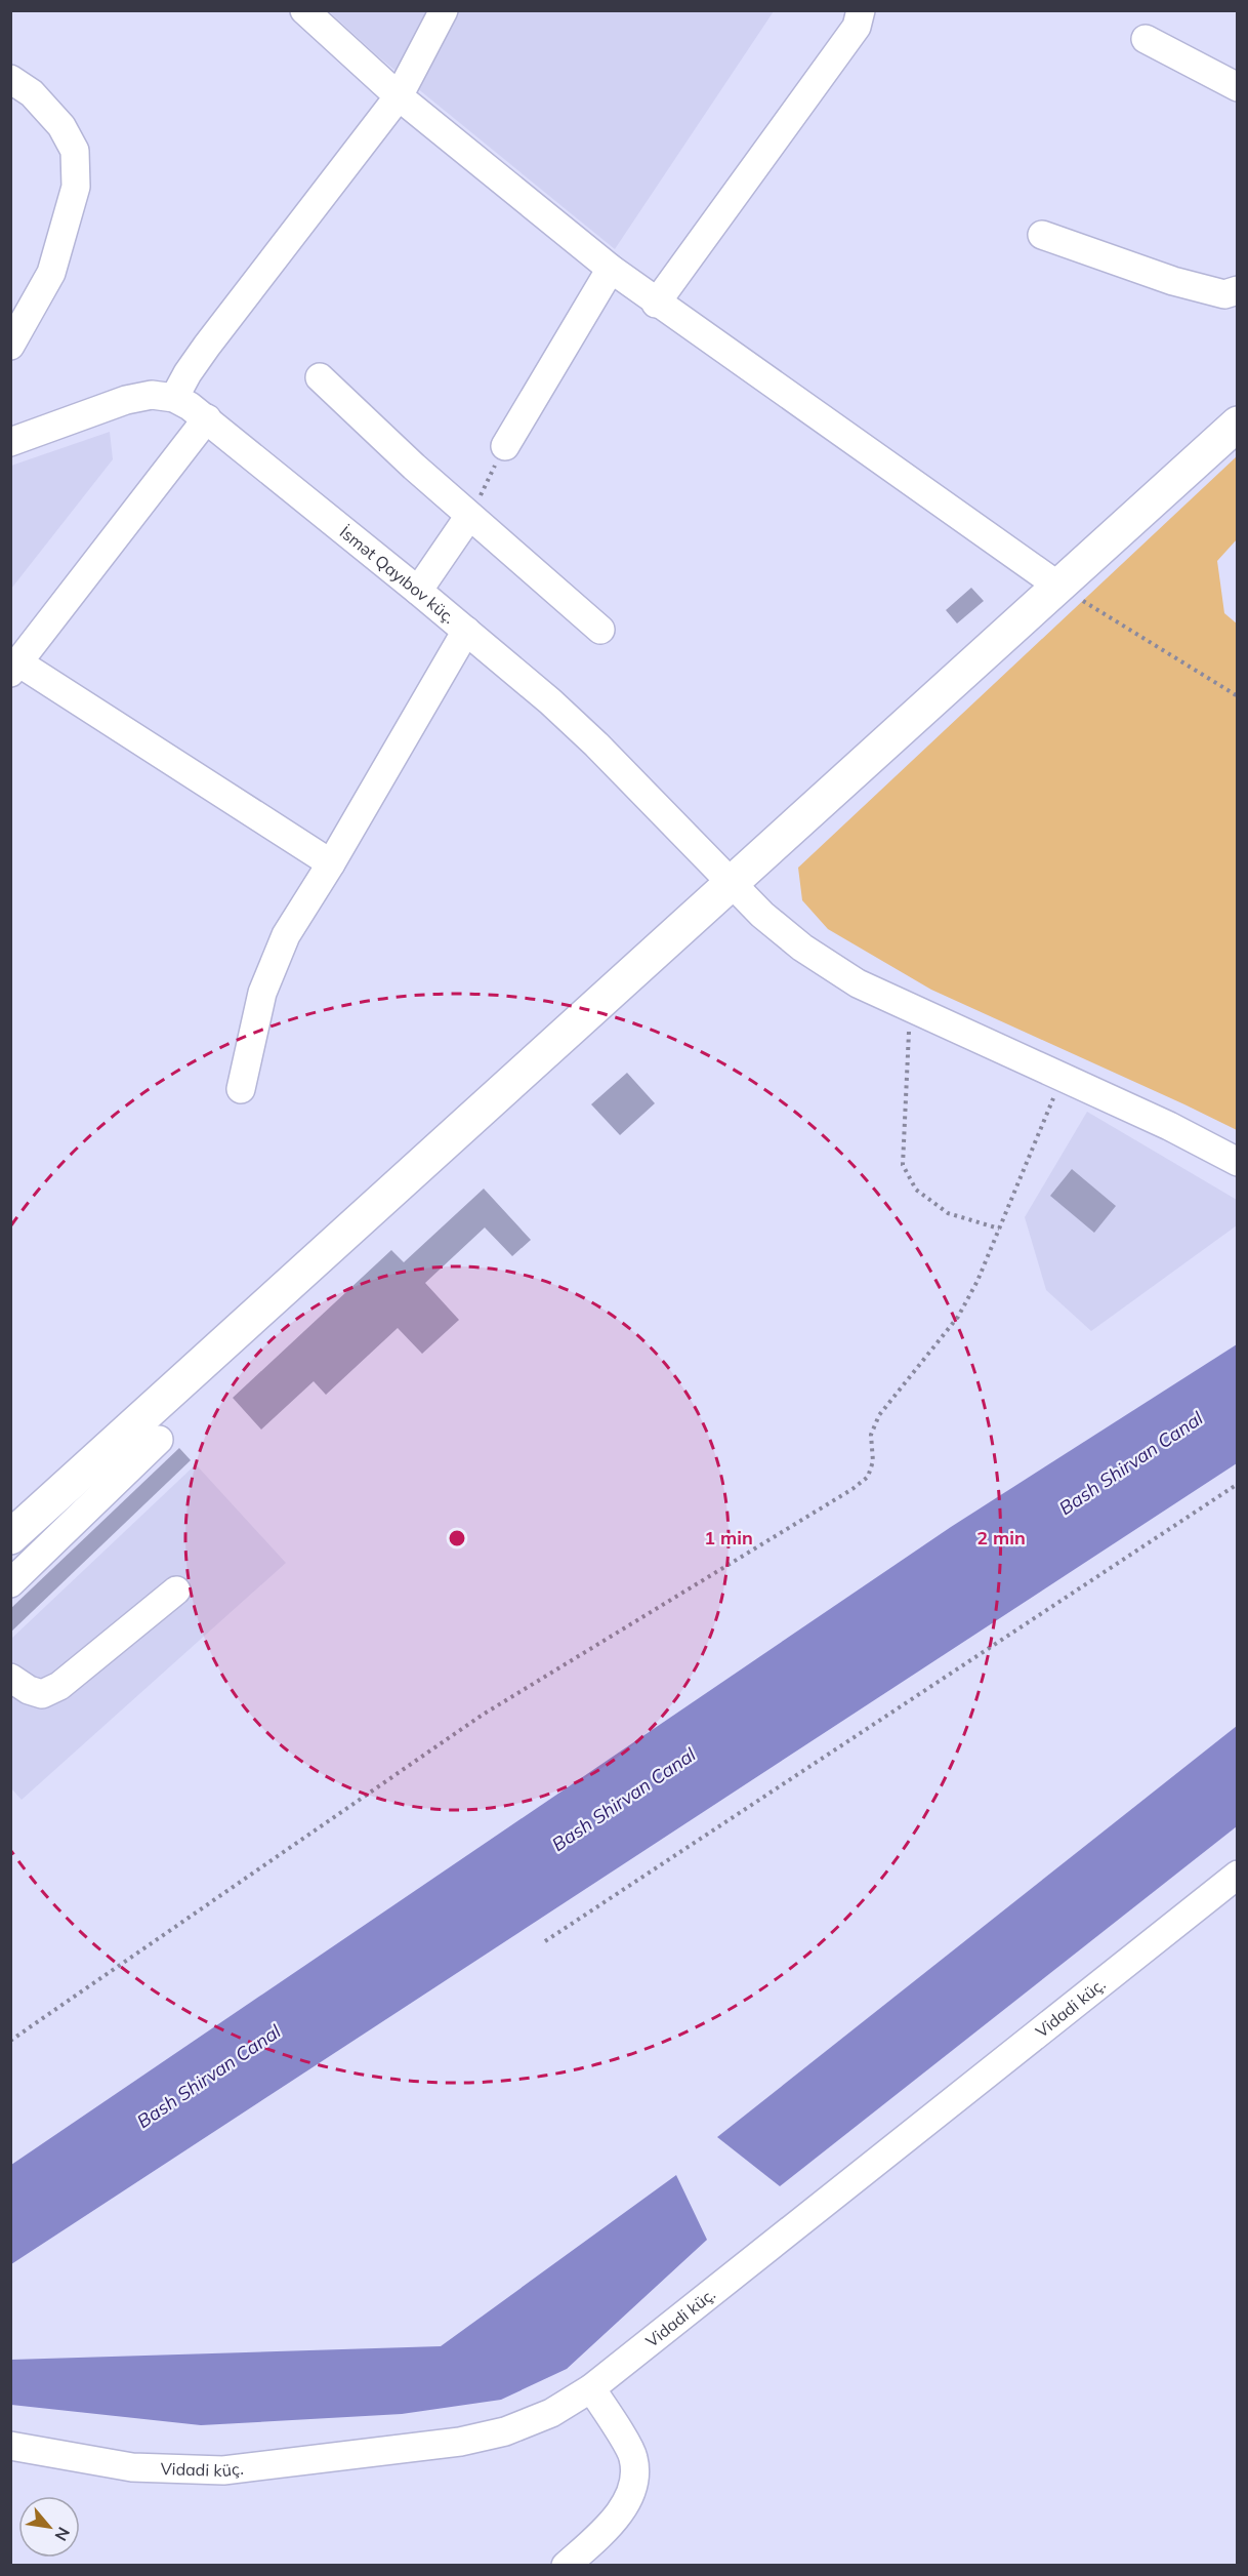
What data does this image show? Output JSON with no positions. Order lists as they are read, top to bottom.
{
  "streets": {
    "street": ["İsmət Qayıbov küç.", "Vidadi küç."]
  },
  "water": ["Bash Shirvan Canal"],
  "north": "bottom right",
  "rings": ["1 min", "2 min"]
}
